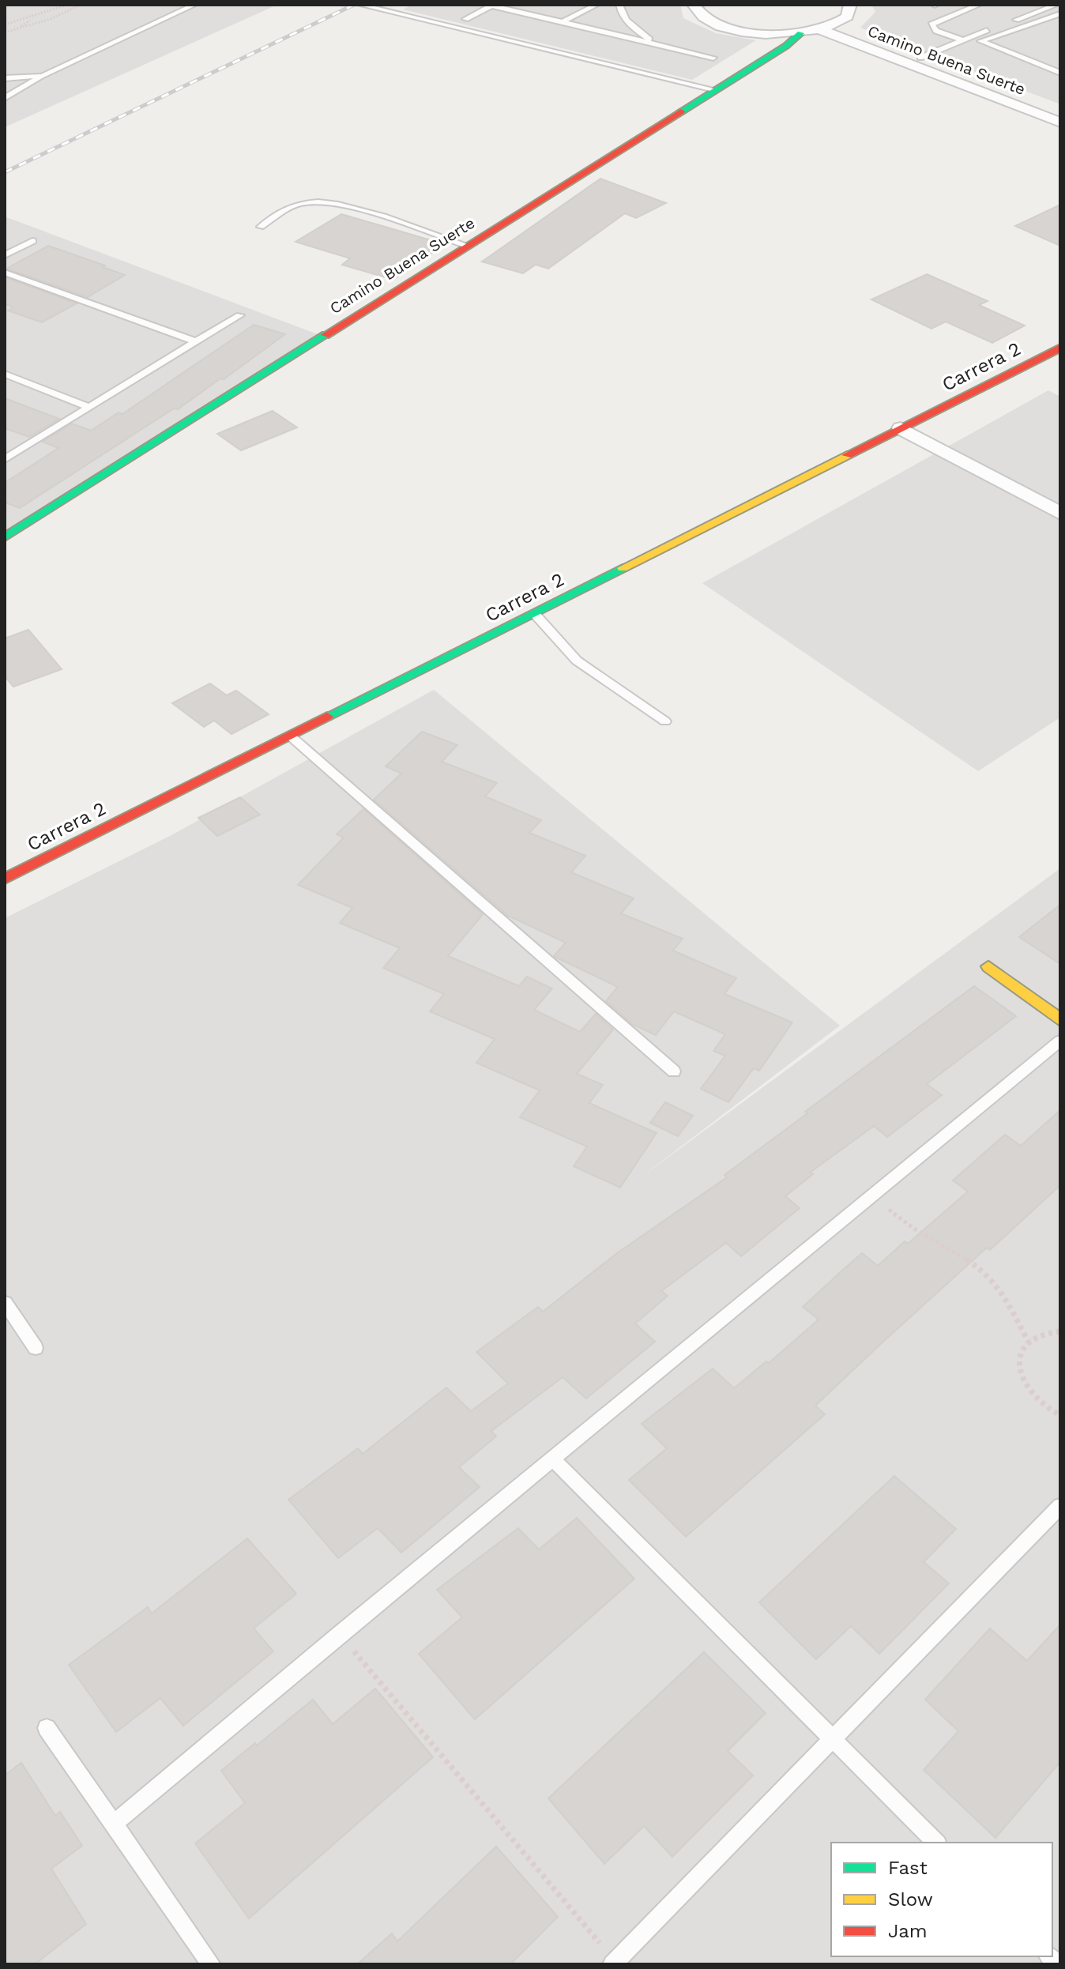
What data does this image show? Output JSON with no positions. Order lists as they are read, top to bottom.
{
  "streets": {
    "street": ["Camino Buena Suerte", "Carrera 2"]
  },
  "legend": ["Fast", "Slow", "Jam"]
}
